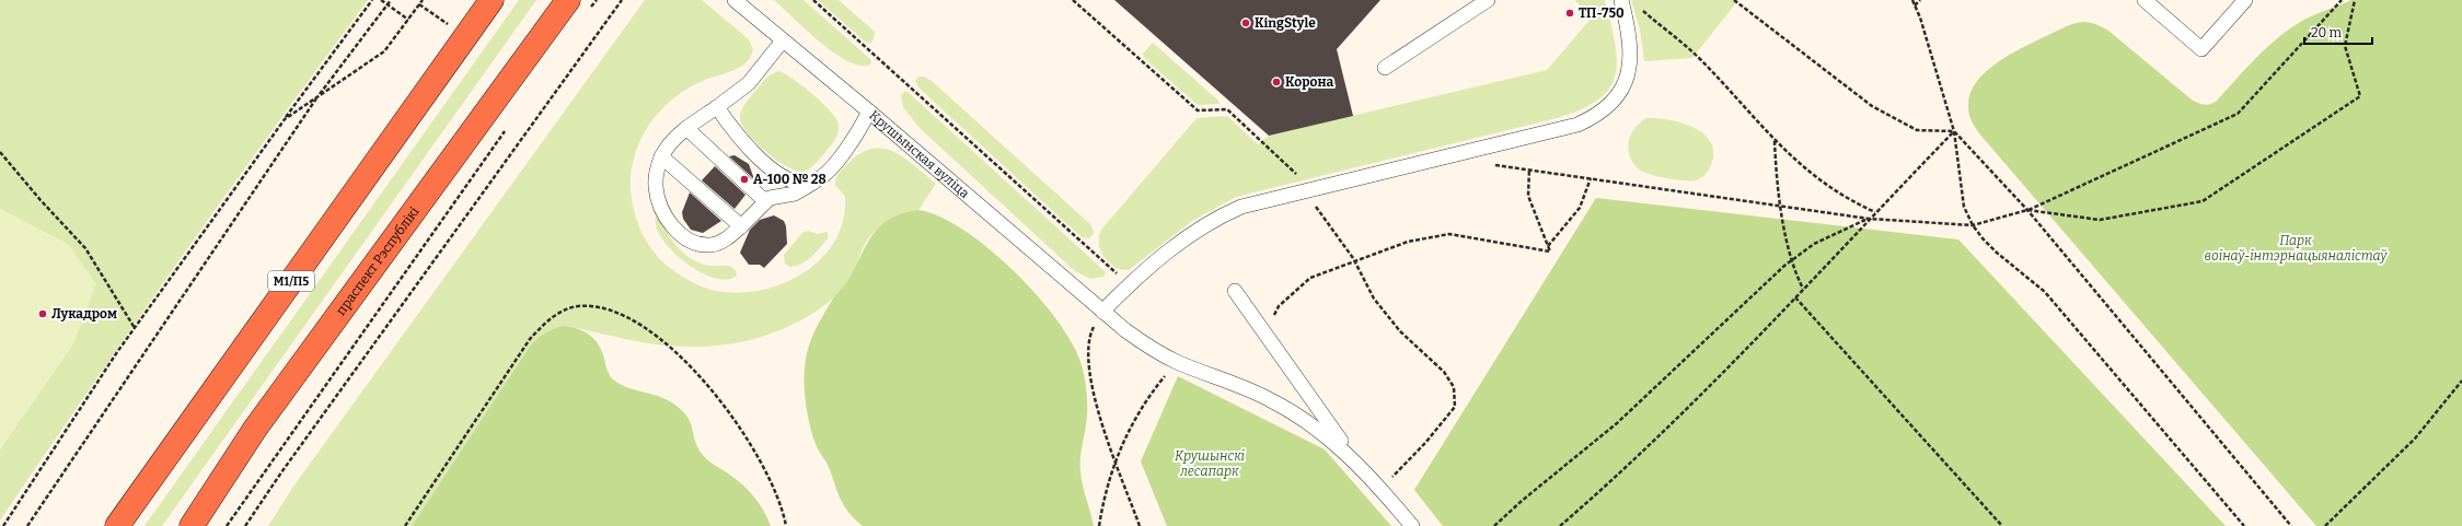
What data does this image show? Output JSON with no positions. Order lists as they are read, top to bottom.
{
  "streets": {
    "highway": ["праспект Рэспублікі", "М1/П5"],
    "lane": ["Крушынская вуліца"]
  },
  "parks": ["Парк воінаў-інтэрнацыяналістаў", "Крушынскі лесапарк"],
  "places": [
    "ТП-750",
    "KingStyle",
    "Корона",
    "А-100 № 28",
    "Лукадром"
  ],
  "scale_bar": "20 m"
}
